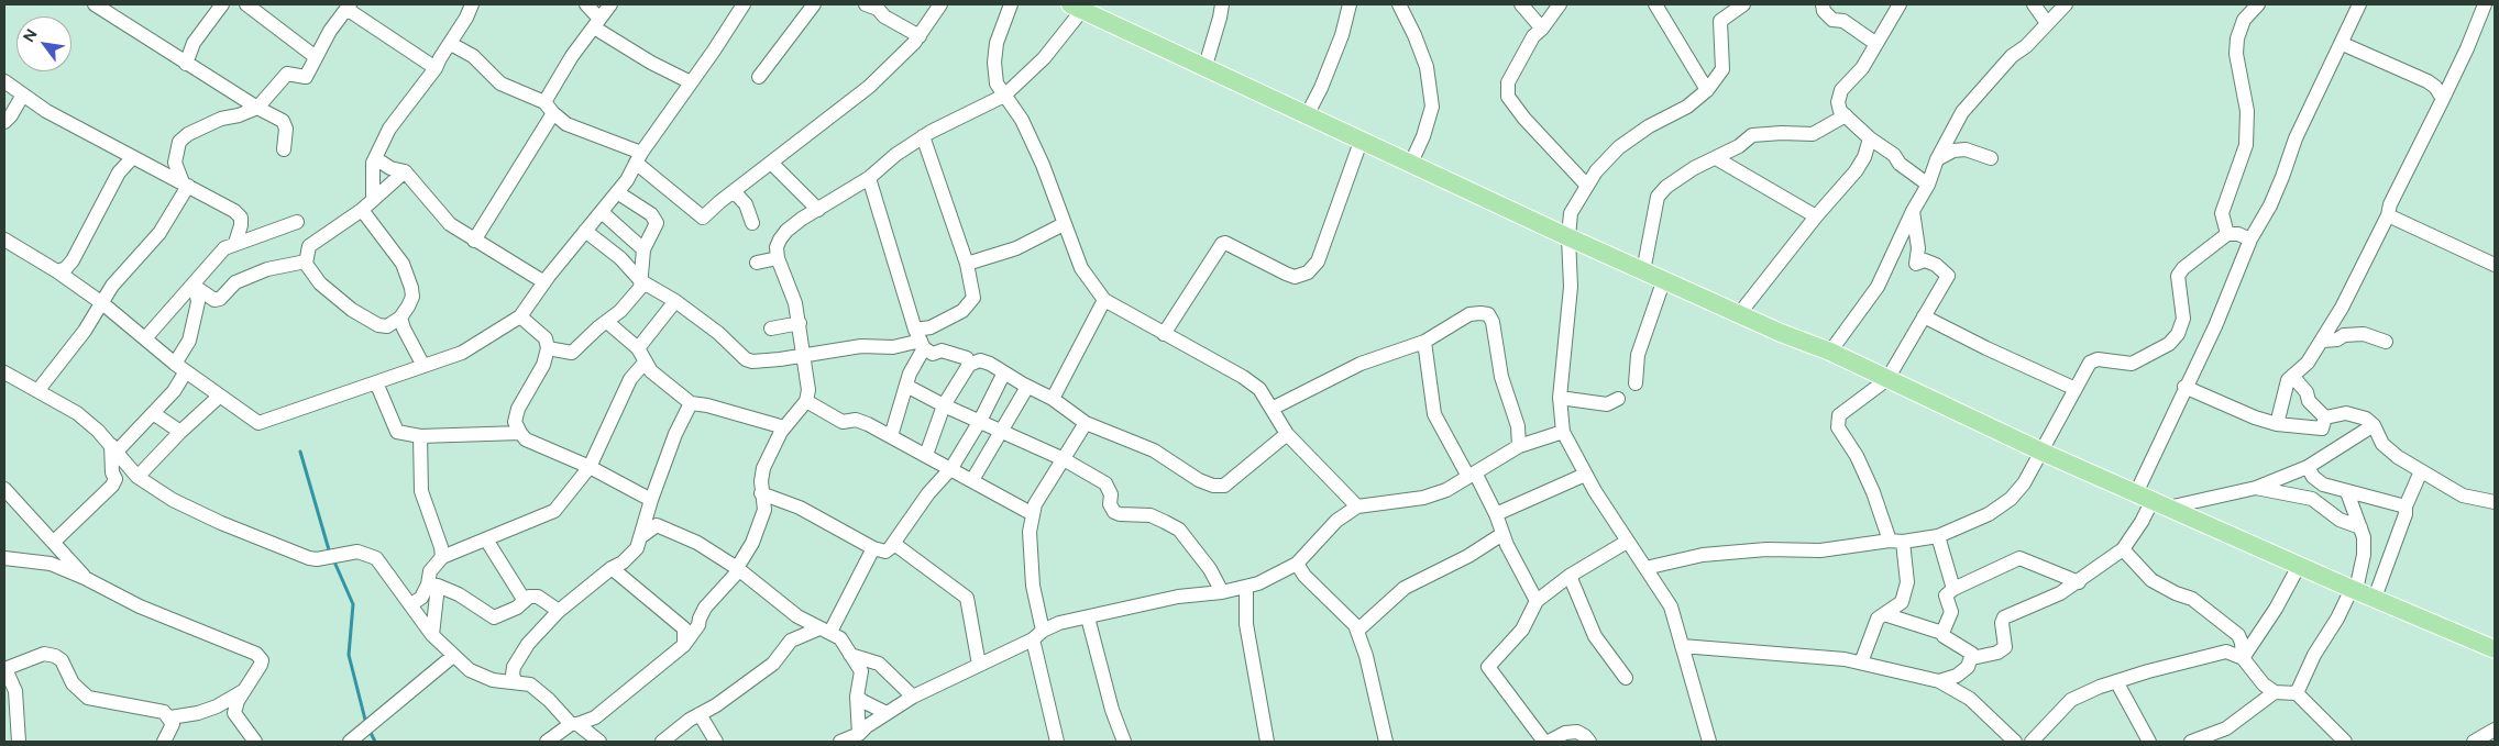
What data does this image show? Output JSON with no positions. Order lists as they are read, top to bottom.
{
  "north": "top left"
}
